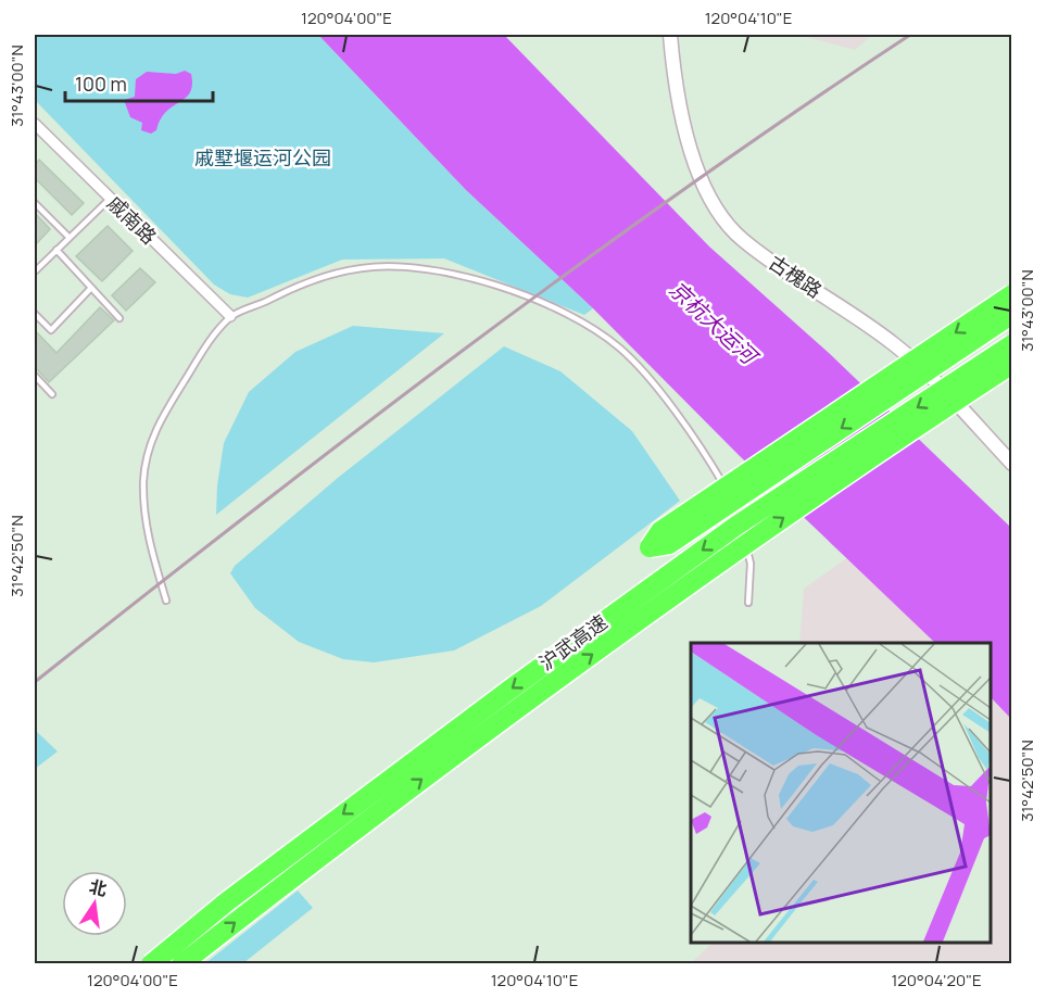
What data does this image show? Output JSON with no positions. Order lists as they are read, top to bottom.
{
  "streets": {
    "highway": ["沪武高速"],
    "street": ["戚南路", "古槐路"]
  },
  "water": ["京杭大运河"],
  "parks": ["戚墅堰运河公园"],
  "scale_bar": "100 m",
  "north": "top",
  "coordinates": [
    "120°04'00\"E",
    "120°04'10\"E",
    "31°43'00\"N",
    "31°42'50\"N",
    "120°04'20\"E"
  ]
}
